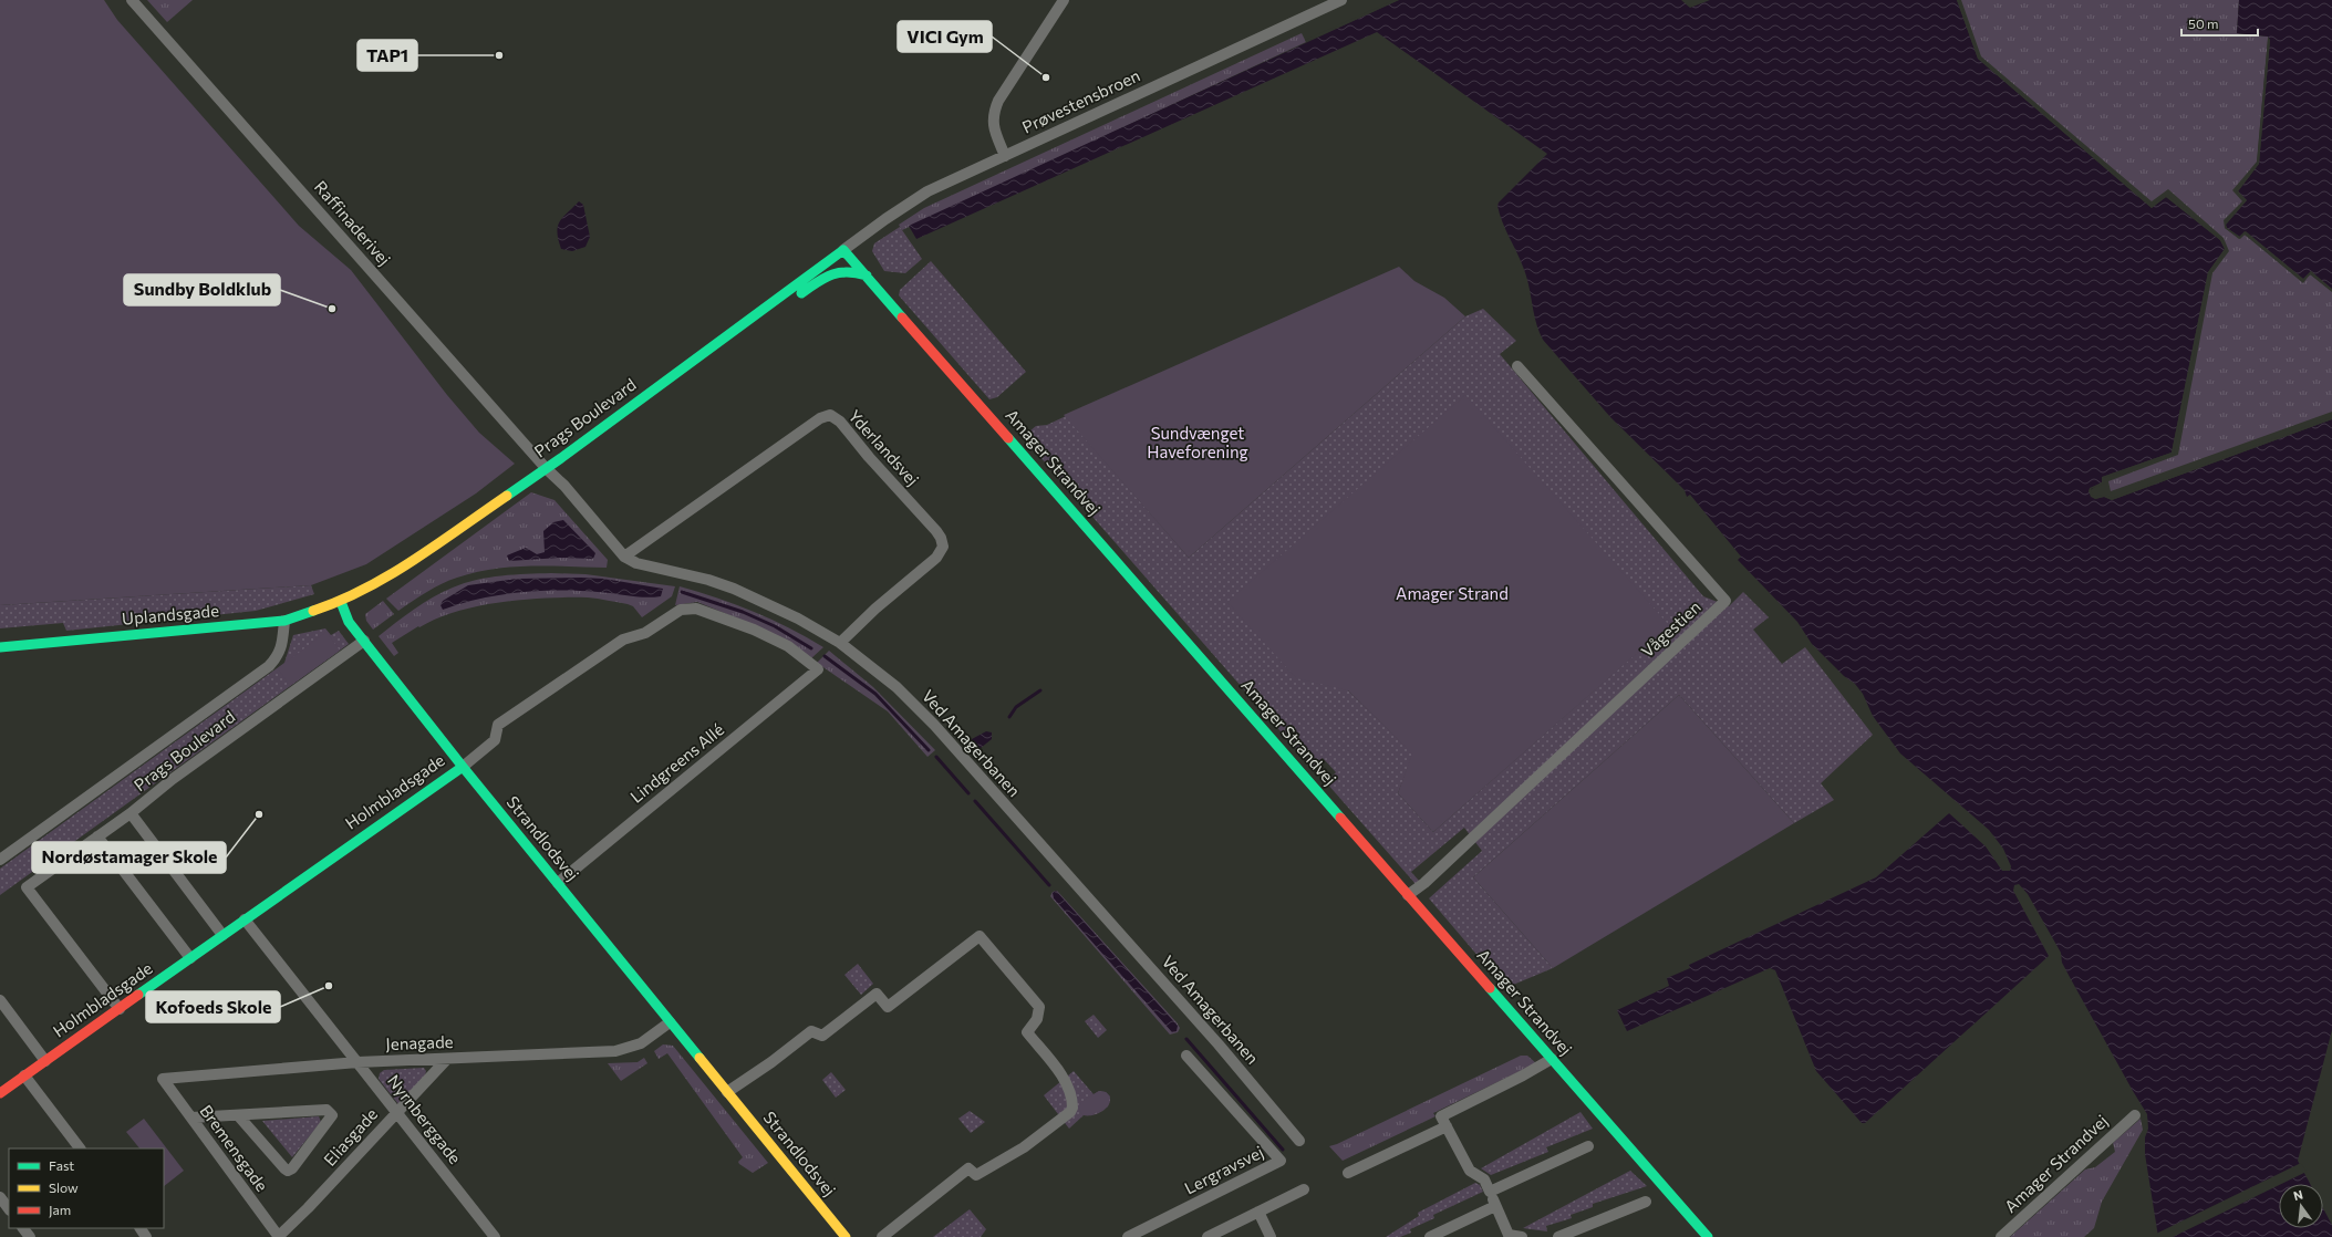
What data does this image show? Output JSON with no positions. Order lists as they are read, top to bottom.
{
  "streets": {
    "street": [
      "Prøvestensbroen",
      "Raffinaderivej",
      "Prags Boulevard",
      "Yderlandsvej",
      "Amager Strandvej",
      "Uplandsgade",
      "Vågestien",
      "Ved Amagerbanen",
      "Lindgreens Allé",
      "Holmbladsgade",
      "Strandlodsvej",
      "Jenagade",
      "Nyrnberggade",
      "Eliasgade",
      "Bremensgade",
      "Lergravsvej"
    ]
  },
  "crossings": [
    ["Prøvestensbroen", "Prags Boulevard"],
    ["Prøvestensbroen", "Amager Strandvej"],
    ["Raffinaderivej", "Prags Boulevard"],
    ["Raffinaderivej", "Ved Amagerbanen"],
    ["Prags Boulevard", "Amager Strandvej"],
    ["Prags Boulevard", "Uplandsgade"],
    ["Prags Boulevard", "Ved Amagerbanen"],
    ["Prags Boulevard", "Holmbladsgade"],
    ["Prags Boulevard", "Strandlodsvej"],
    ["Yderlandsvej", "Ved Amagerbanen"],
    ["Amager Strandvej", "Vågestien"],
    ["Uplandsgade", "Strandlodsvej"],
    ["Lindgreens Allé", "Holmbladsgade"],
    ["Lindgreens Allé", "Strandlodsvej"],
    ["Holmbladsgade", "Strandlodsvej"],
    ["Holmbladsgade", "Nyrnberggade"],
    ["Strandlodsvej", "Jenagade"],
    ["Jenagade", "Nyrnberggade"],
    ["Jenagade", "Eliasgade"],
    ["Jenagade", "Bremensgade"],
    ["Nyrnberggade", "Eliasgade"],
    ["Eliasgade", "Bremensgade"]
  ],
  "parks": ["Sundvænget Haveforening", "Amager Strand"],
  "places": [
    "TAP1",
    "VICI Gym",
    "Sundby Boldklub",
    "Nordøstamager Skole",
    "Kofoeds Skole"
  ],
  "legend": ["Fast", "Slow", "Jam"],
  "scale_bar": "50 m",
  "north": "top"
}
